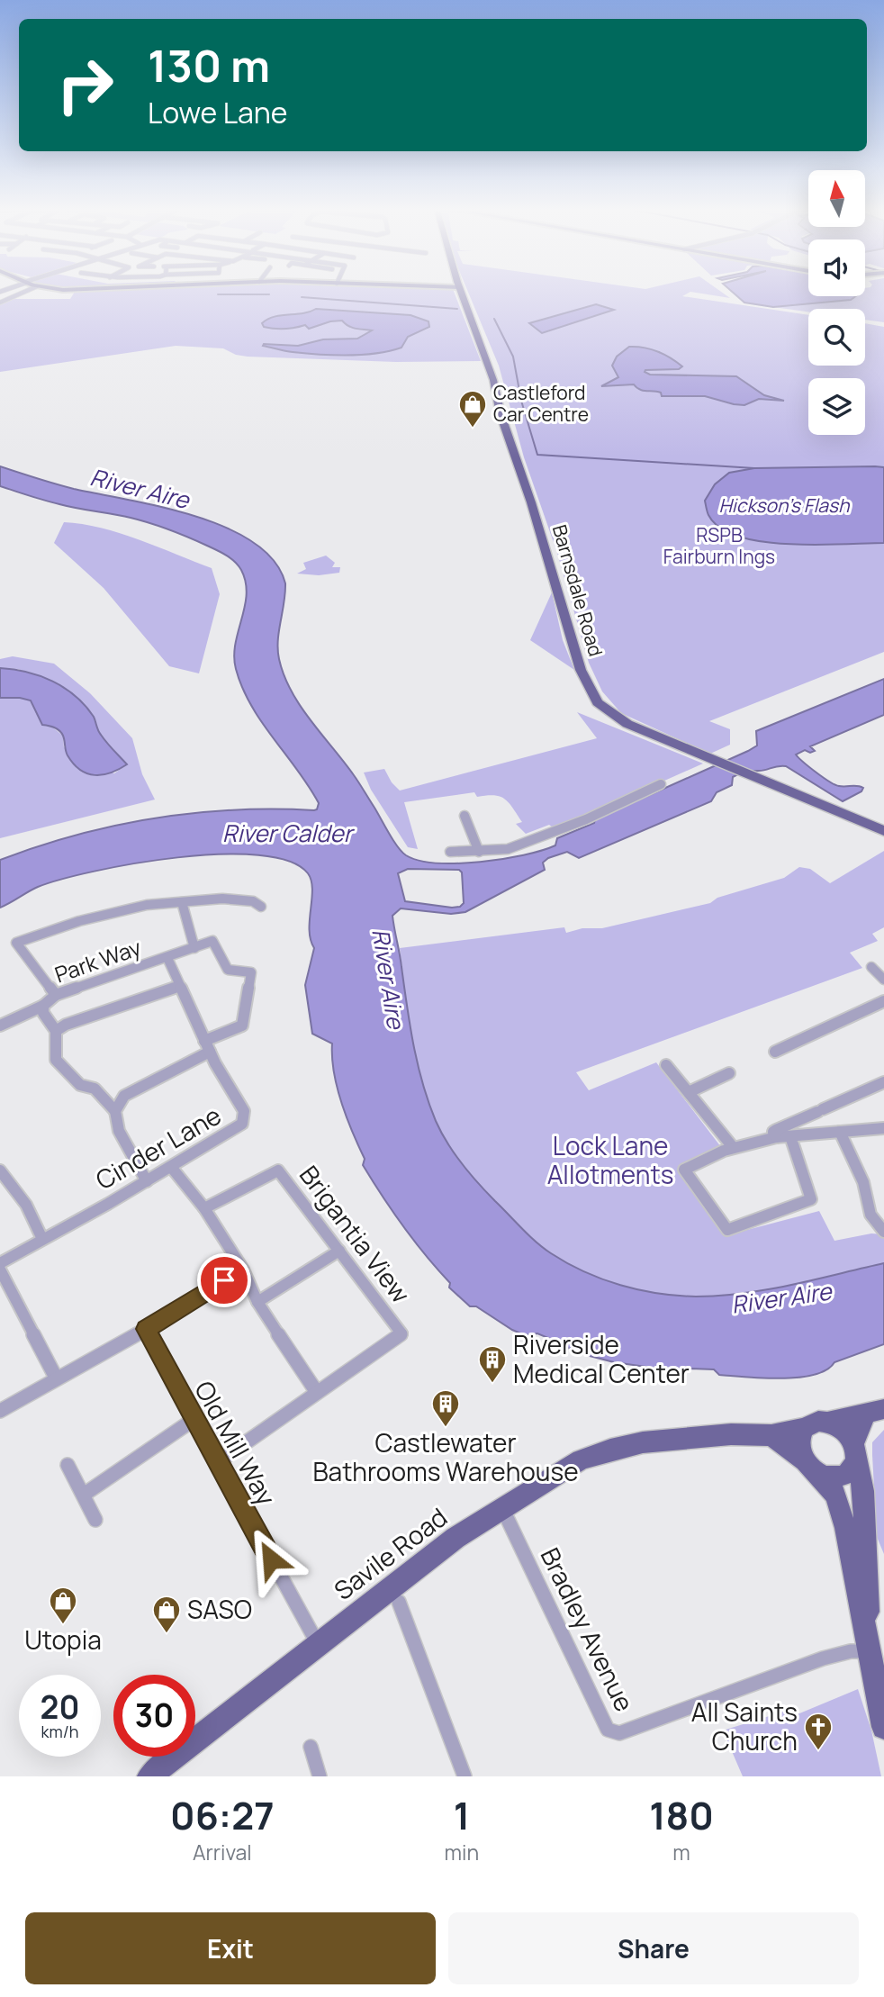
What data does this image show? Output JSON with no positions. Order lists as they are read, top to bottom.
{
  "streets": {
    "main road": ["Barnsdale Road", "Savile Road"],
    "street": [
      "Park Way",
      "Cinder Lane",
      "Brigantia View",
      "Old Mill Way",
      "Bradley Avenue"
    ]
  },
  "crossings": [
    ["Park Way", "Cinder Lane"],
    ["Brigantia View", "Old Mill Way"],
    ["Old Mill Way", "Savile Road"],
    ["Savile Road", "Bradley Avenue"]
  ],
  "water": ["River Aire", "Hickson's Flash", "River Calder"],
  "parks": ["RSPB Fairburn Ings", "Lock Lane Allotments"],
  "places": {
    "shop": ["Castleford Car Centre", "Utopia", "SASO"],
    "building": ["Riverside Medical Center", "Castlewater Bathrooms Warehouse"],
    "church": ["All Saints Church"]
  },
  "north": "top",
  "page": {
    "turn": ["130 m", "Lowe Lane"],
    "speed": "20 km/h",
    "limit": "30",
    "eta": [
      "06:27",
      "Arrival",
      "1",
      "min",
      "180",
      "m"
    ],
    "buttons": ["Exit", "Share"]
  }
}
